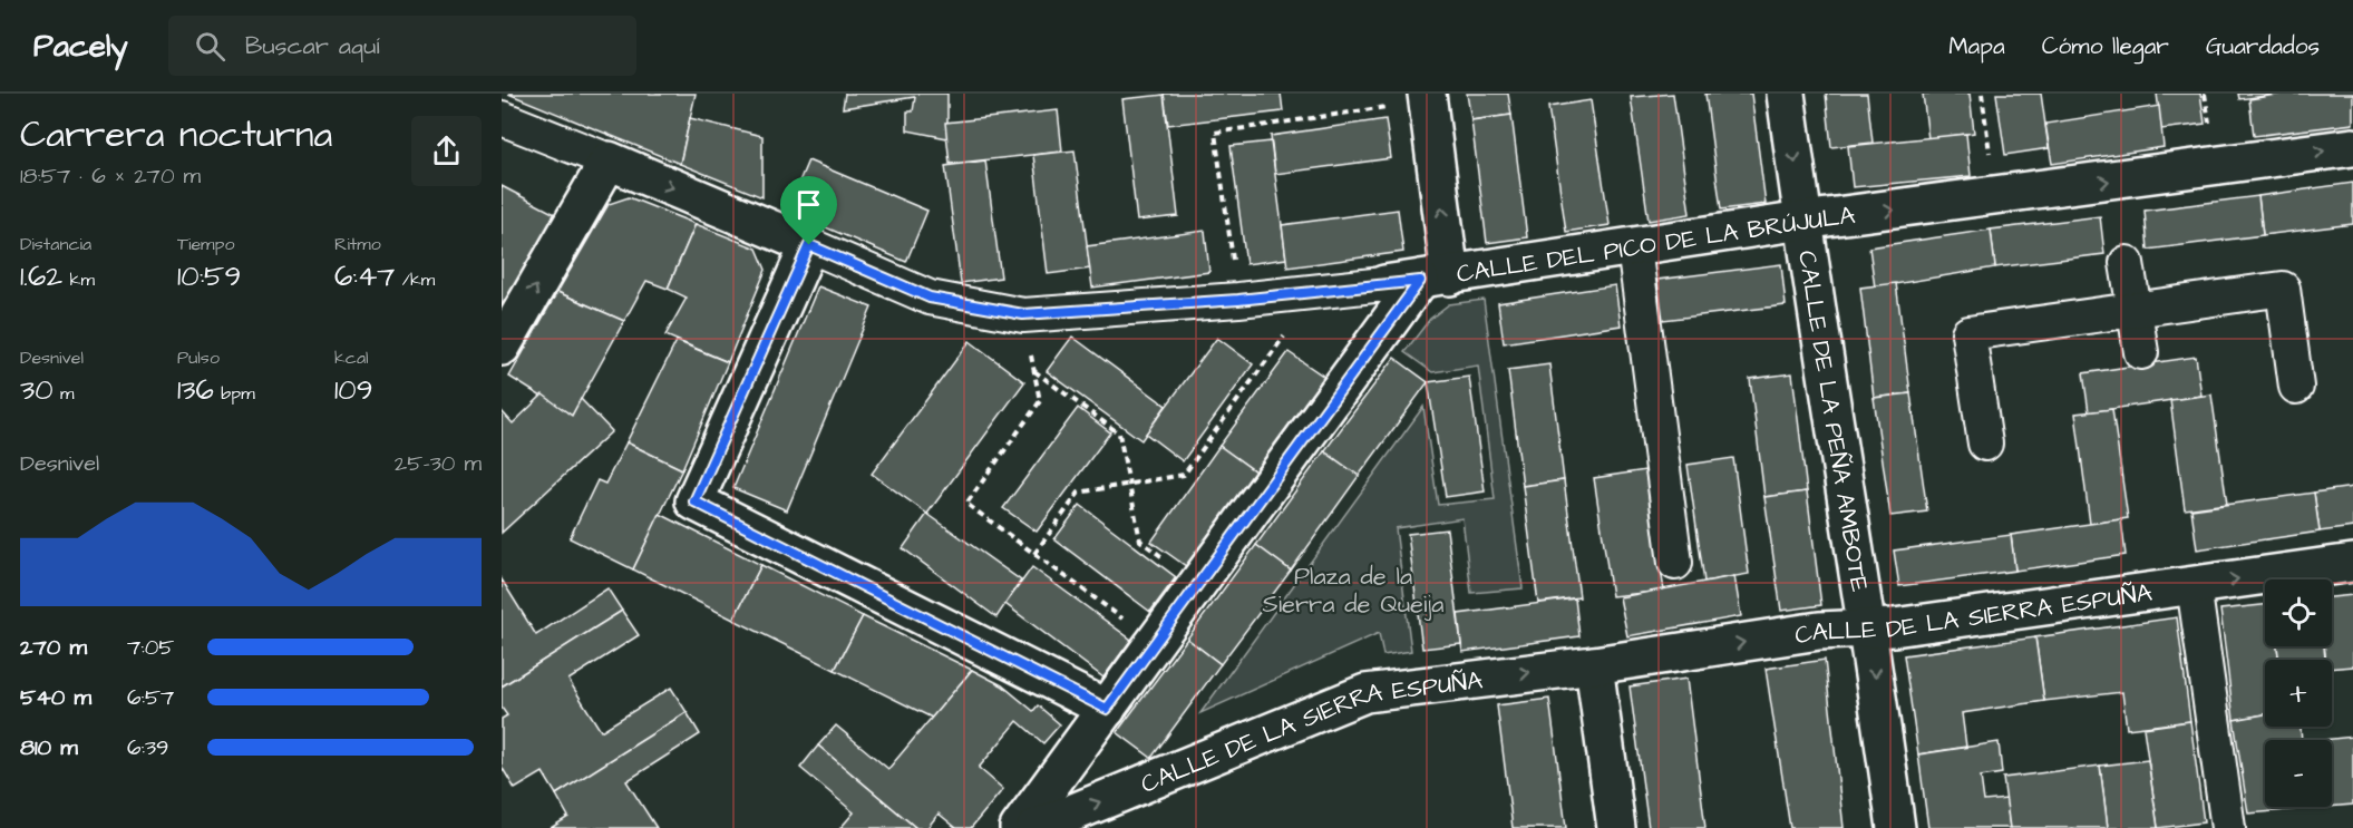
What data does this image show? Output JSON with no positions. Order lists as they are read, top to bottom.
{
  "streets": {
    "street": ["CALLE DEL PICO DE LA BRÚJULA", "CALLE DE LA PEÑA AMBOTE", "CALLE DE LA SIERRA ESPUÑA"]
  },
  "crossings": [
    ["CALLE DEL PICO DE LA BRÚJULA", "CALLE DE LA PEÑA AMBOTE"],
    ["CALLE DE LA PEÑA AMBOTE", "CALLE DE LA SIERRA ESPUÑA"]
  ],
  "one_way": ["CALLE DEL PICO DE LA BRÚJULA", "CALLE DE LA SIERRA ESPUÑA"],
  "parks": ["Plaza de la Sierra de Queija"],
  "page": {
    "header": "Pacely",
    "search": "Buscar aquí",
    "nav": ["Mapa", "Cómo llegar", "Guardados"],
    "heading": ["Carrera nocturna", "18:57 · 6 × 270 m"],
    "stats": [
      ["Distancia", "1.62 km"],
      ["Tiempo", "10:59"],
      ["Ritmo", "6:47 /km"],
      ["Desnivel", "30 m"],
      ["Pulso", "136 bpm"],
      ["kcal", "109"]
    ],
    "chart": ["Desnivel", "25–30 m"],
    "map_buttons": ["+", "−"],
    "list": [
      {
        "name": "270 m",
        "note": "7:05"
      },
      {
        "name": "540 m",
        "note": "6:57"
      },
      {
        "name": "810 m",
        "note": "6:39"
      }
    ]
  }
}
